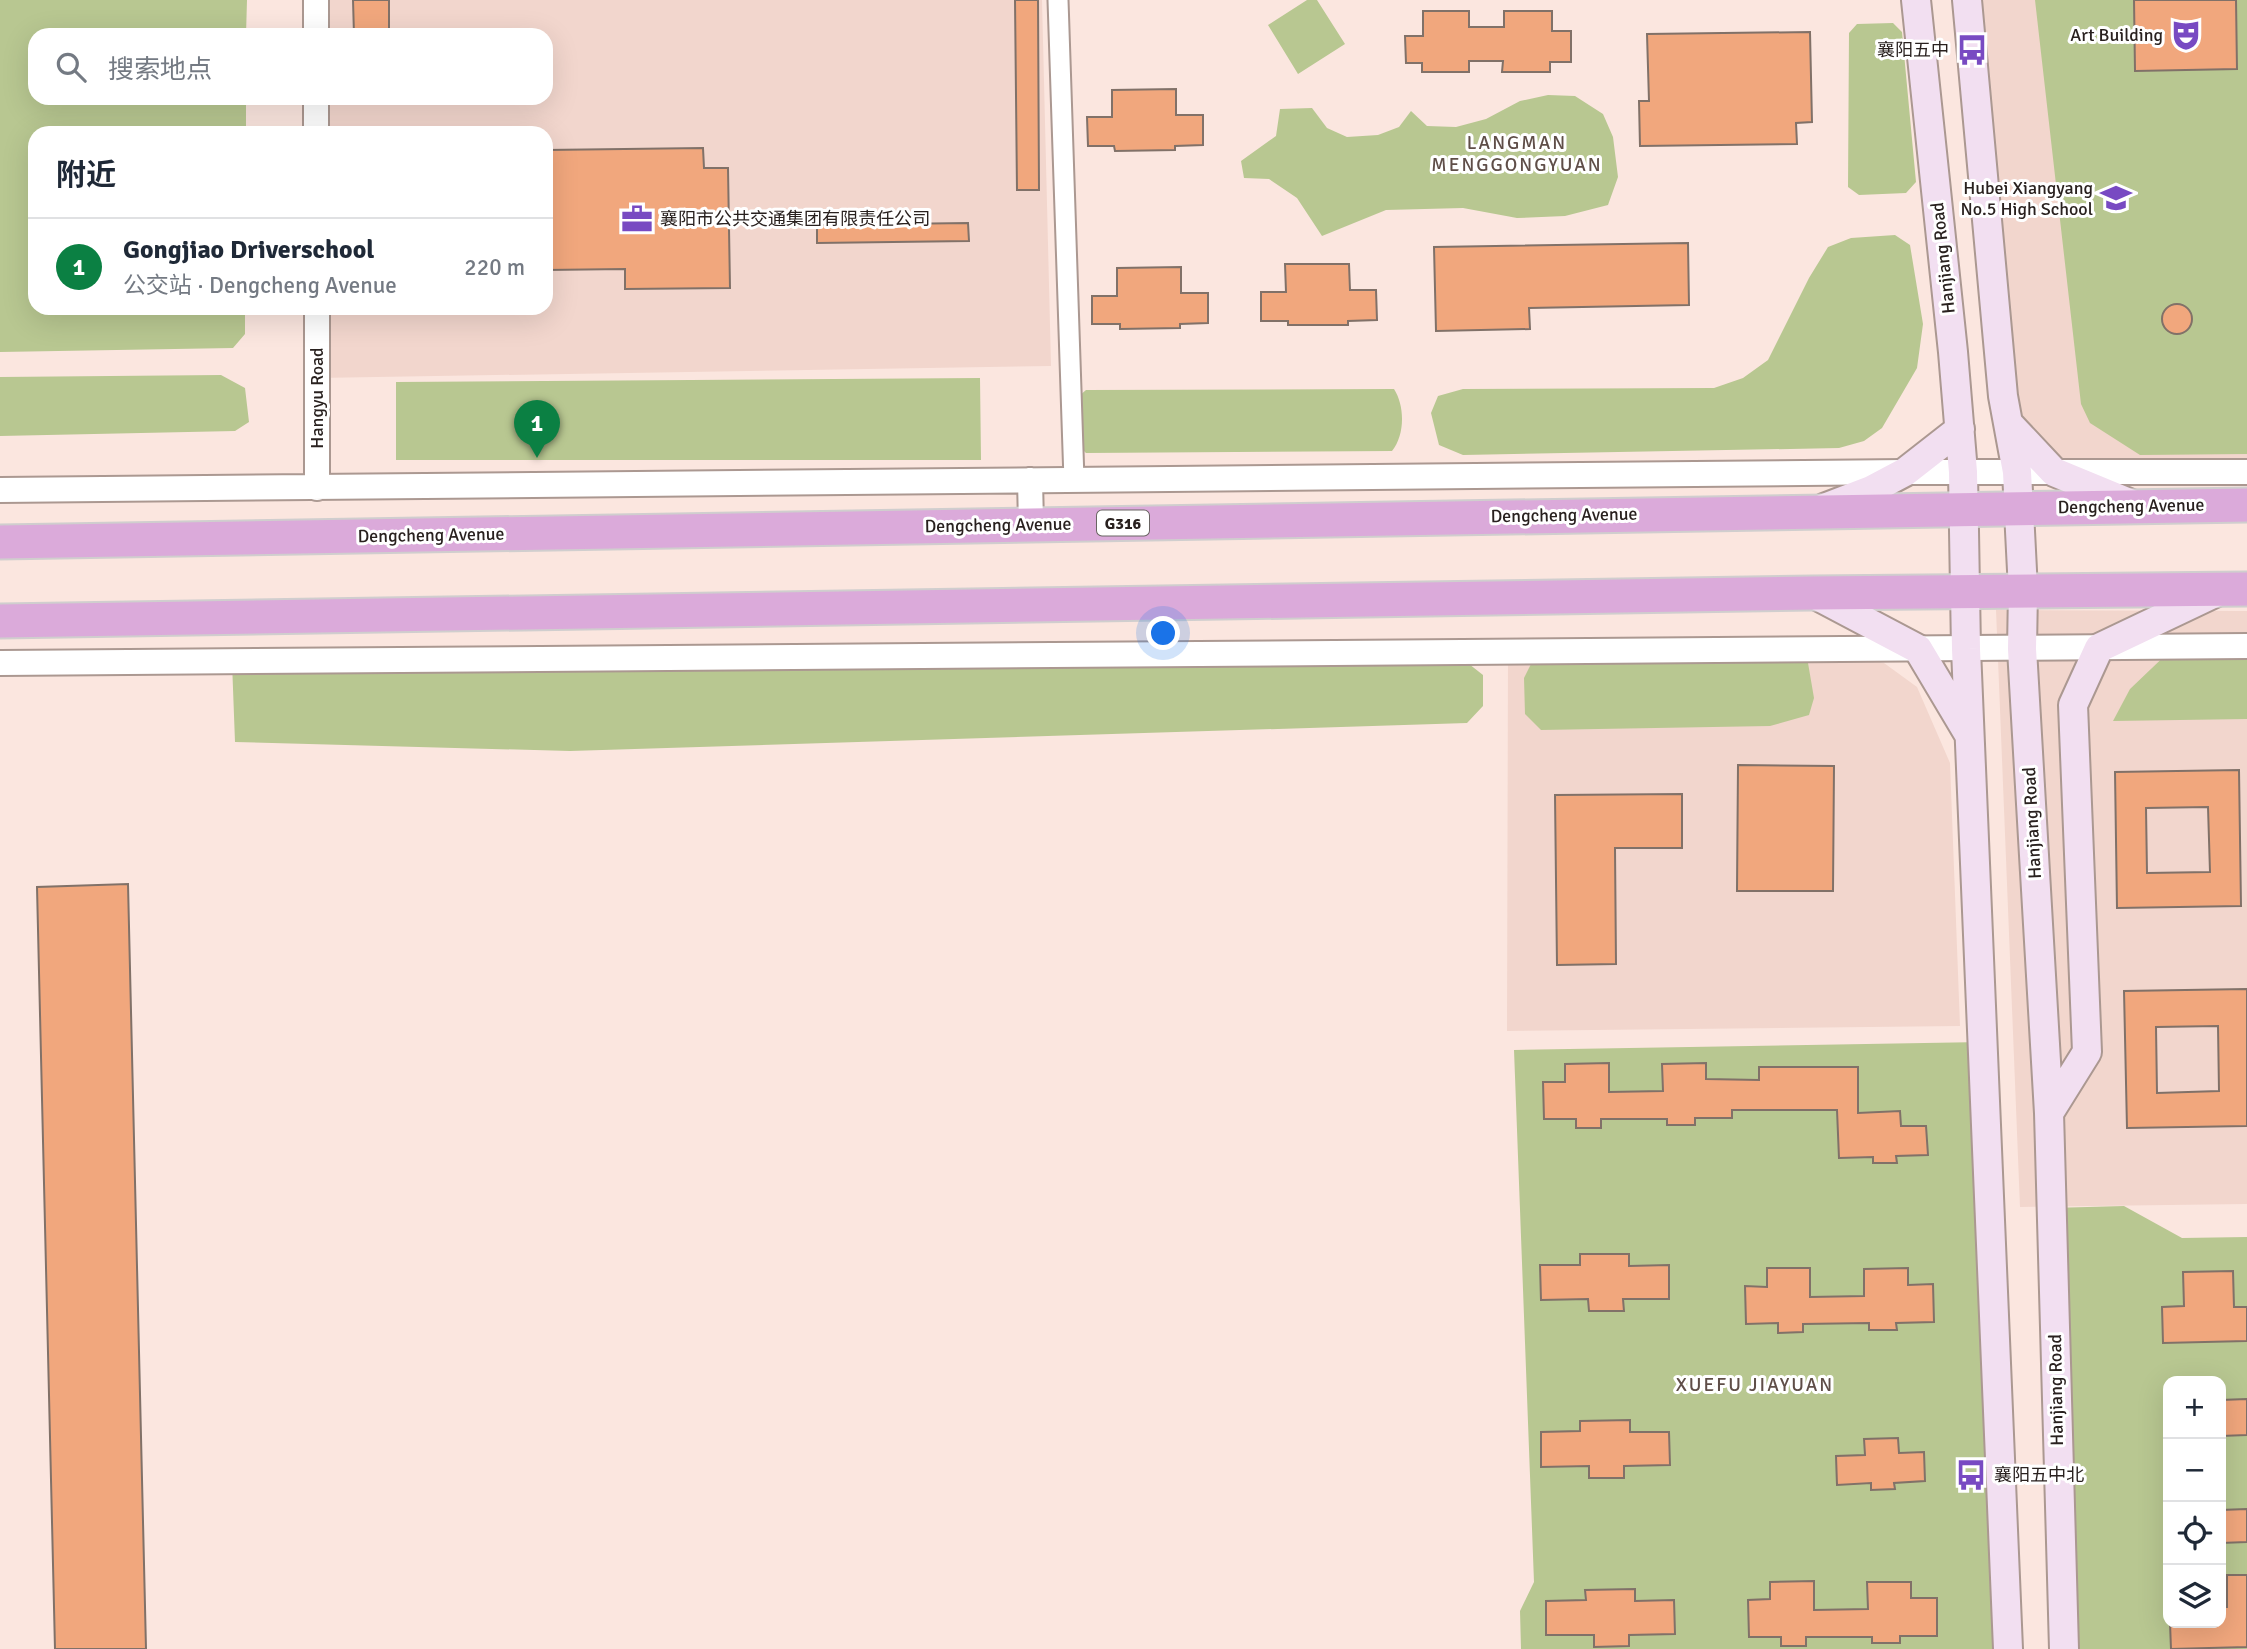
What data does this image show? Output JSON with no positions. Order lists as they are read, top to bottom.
{
  "streets": {
    "highway": ["Dengcheng Avenue", "G316"],
    "main road": ["Hanjiang Road"],
    "street": ["Hangyu Road"]
  },
  "crossings": [
    ["Hanjiang Road", "Dengcheng Avenue"]
  ],
  "districts": ["LANGMAN MENGGONGYUAN", "XUEFU JIAYUAN"],
  "places": {
    "theatre": ["Art Building"],
    "bus stop": ["襄阳五中", "襄阳五中北"],
    "school or university": ["Hubei Xiangyang No.5 High School"],
    "office": ["襄阳市公共交通集团有限责任公司"]
  },
  "page": {
    "search": "搜索地点",
    "heading": "附近",
    "list": [
      {
        "mark": "1",
        "name": "Gongjiao Driverschool",
        "note": "公交站 · Dengcheng Avenue",
        "value": "220 m"
      }
    ],
    "pins": "1",
    "map_buttons": ["+", "−"]
  }
}
